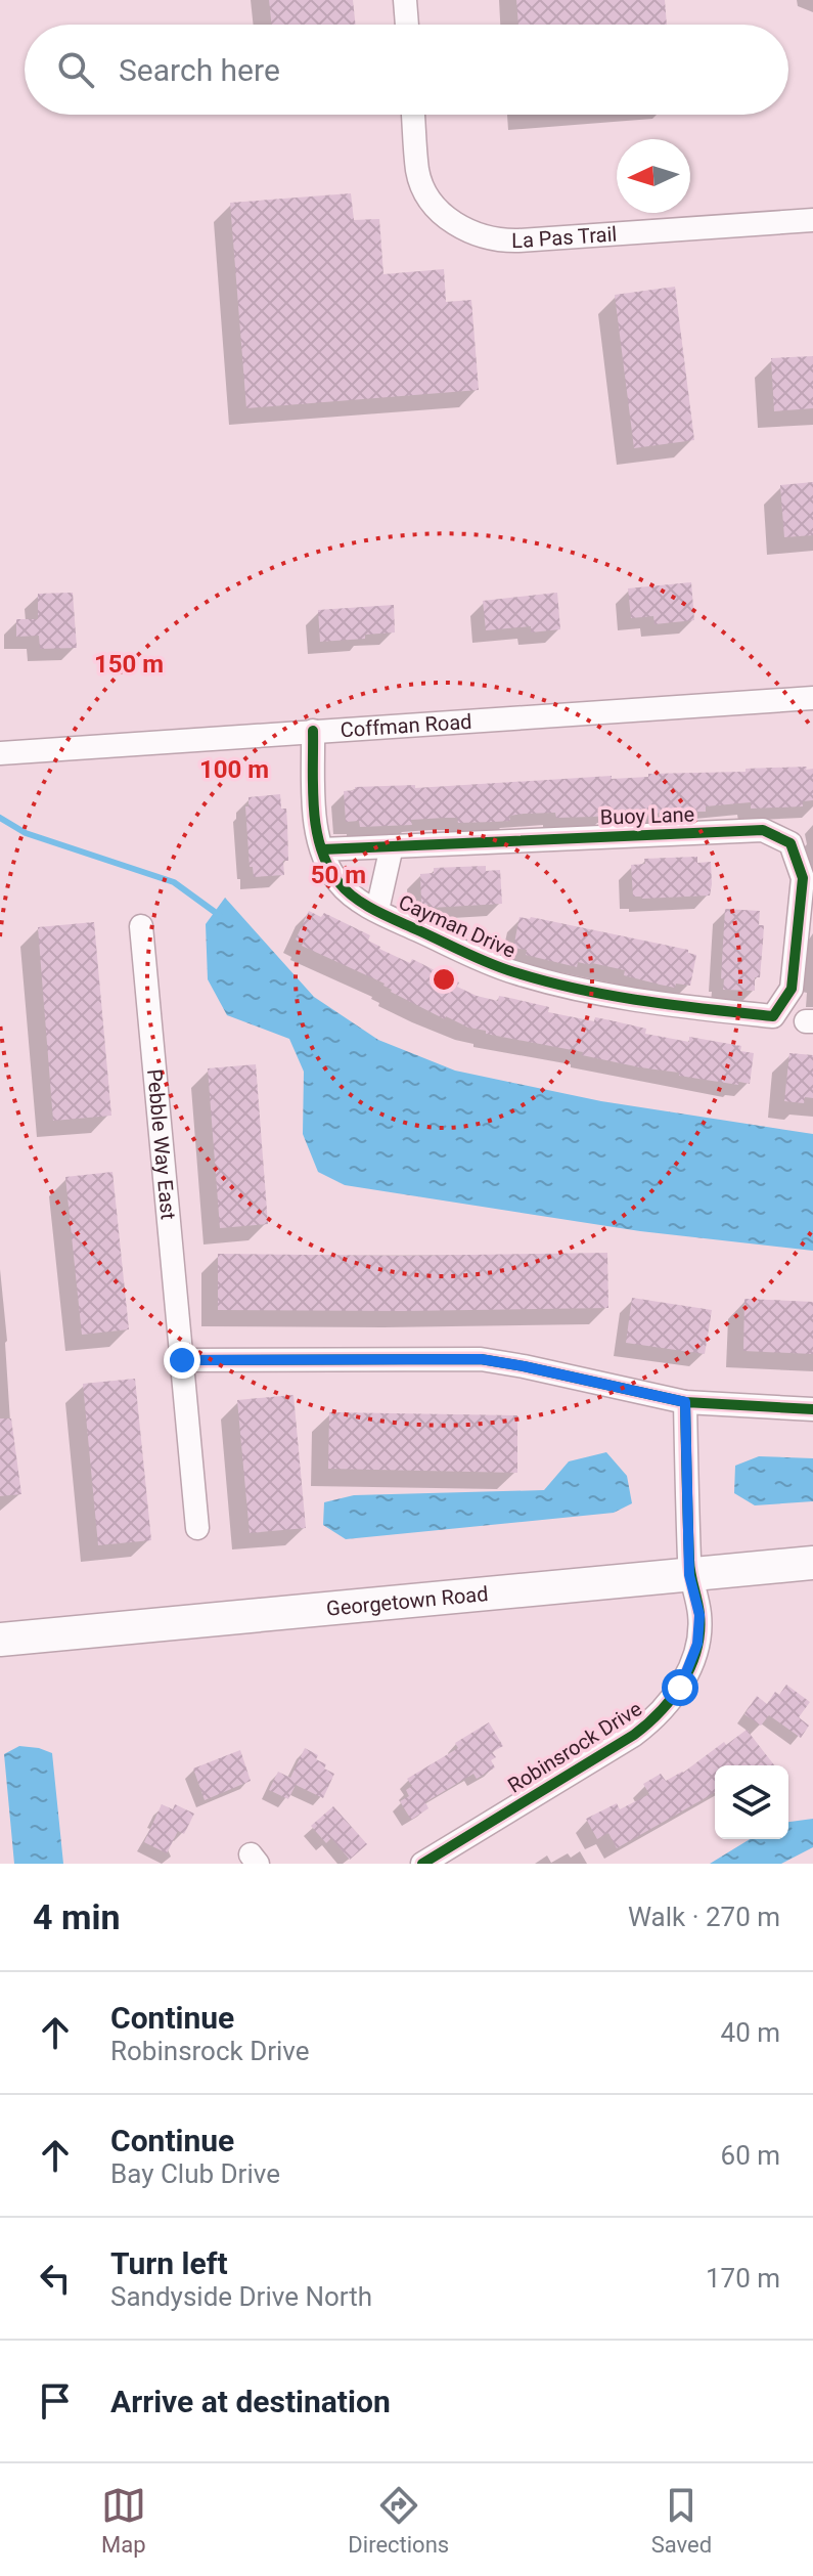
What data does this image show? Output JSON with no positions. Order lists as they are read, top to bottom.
{
  "streets": {
    "main road": ["Georgetown Road"],
    "street": [
      "La Pas Trail",
      "Coffman Road",
      "Buoy Lane",
      "Cayman Drive",
      "Pebble Way East",
      "Robinsrock Drive"
    ]
  },
  "crossings": [
    ["Coffman Road", "Cayman Drive"],
    ["Buoy Lane", "Cayman Drive"],
    ["Georgetown Road", "Robinsrock Drive"]
  ],
  "north": "left",
  "page": {
    "search": "Search here",
    "heading": ["4 min", "Walk · 270 m"],
    "list": [
      ["Continue", "Robinsrock Drive", "40 m"],
      ["Continue", "Bay Club Drive", "60 m"],
      ["Turn left", "Sandyside Drive North", "170 m"],
      "Arrive at destination"
    ],
    "nav": ["Map", "Directions", "Saved"]
  },
  "rings": ["150 m", "100 m", "50 m"]
}
